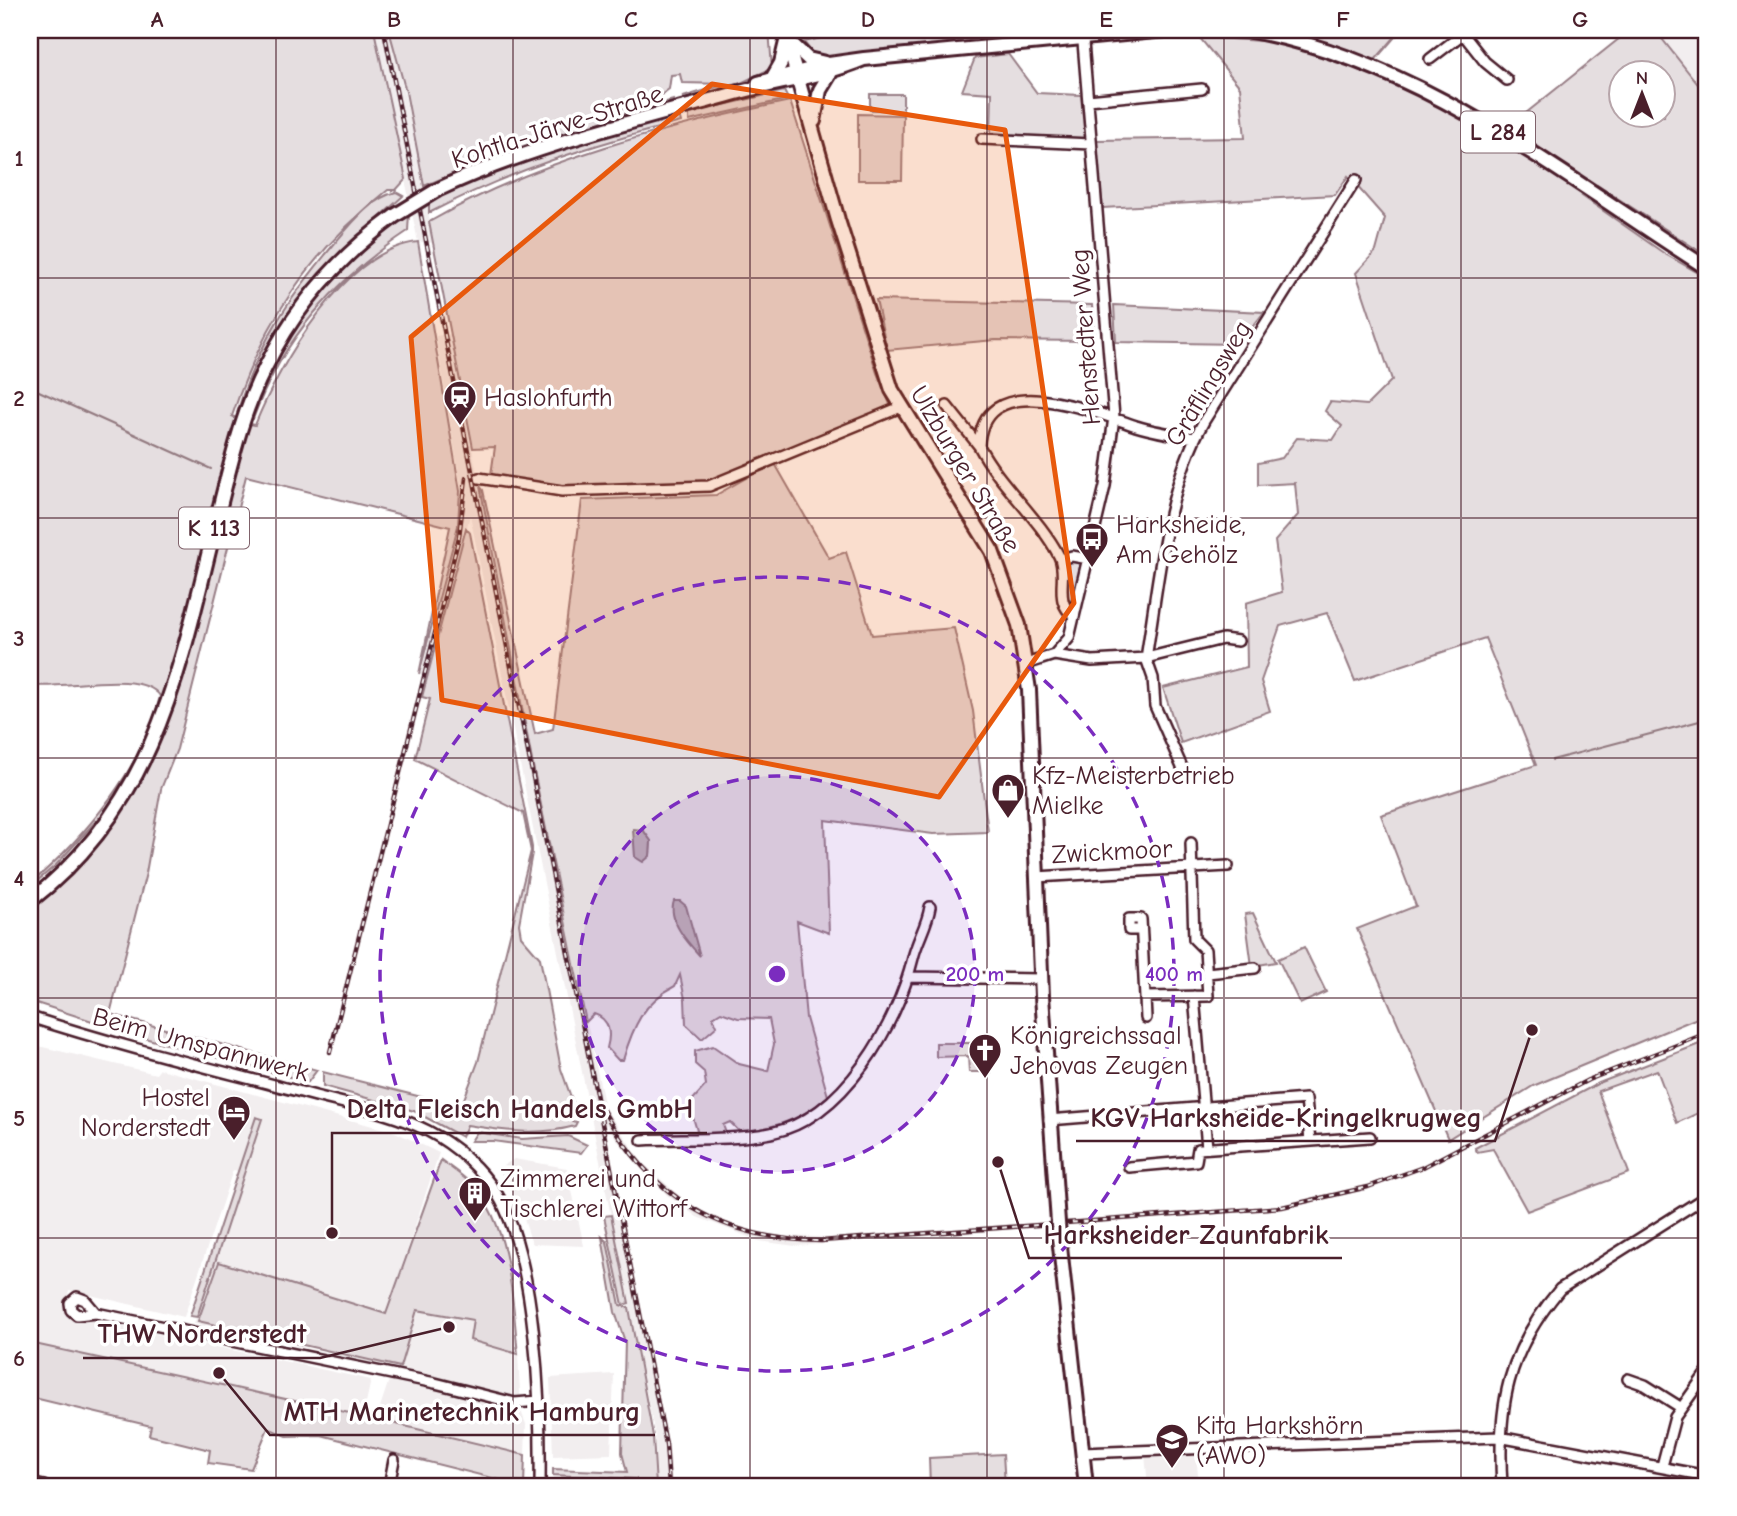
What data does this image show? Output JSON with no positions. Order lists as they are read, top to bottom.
{
  "streets": {
    "main road": [
      "Kohtla-Järve-Straße",
      "L 284",
      "Ulzburger Straße",
      "K 113"
    ],
    "street": [
      "Henstedter Weg",
      "Gräflingsweg",
      "Zwickmoor",
      "Beim Umspannwerk"
    ]
  },
  "crossings": [
    ["Kohtla-Järve-Straße", "Ulzburger Straße"],
    ["Ulzburger Straße", "Zwickmoor"]
  ],
  "places": {
    "station": ["Haslohfurth"],
    "bus stop": ["Harksheide, Am Gehölz"],
    "shop": ["Kfz-Meisterbetrieb Mielke"],
    "other": [
      "KGV Harksheide-Kringelkrugweg",
      "Harksheider Zaunfabrik",
      "Delta Fleisch Handels GmbH",
      "THW Norderstedt",
      "MTH Marinetechnik Hamburg"
    ],
    "church": ["Königreichssaal Jehovas Zeugen"],
    "hotel": ["Hostel Norderstedt"],
    "building": ["Zimmerei und Tischlerei Wittorf"],
    "school or university": ["Kita Harkshörn (AWO)"]
  },
  "north": "top",
  "grid": {
    "columns": [
      "A",
      "B",
      "C",
      "D",
      "E",
      "F",
      "G"
    ],
    "rows": [
      "1",
      "2",
      "3",
      "4",
      "5",
      "6"
    ]
  },
  "rings": ["200 m", "400 m"]
}
